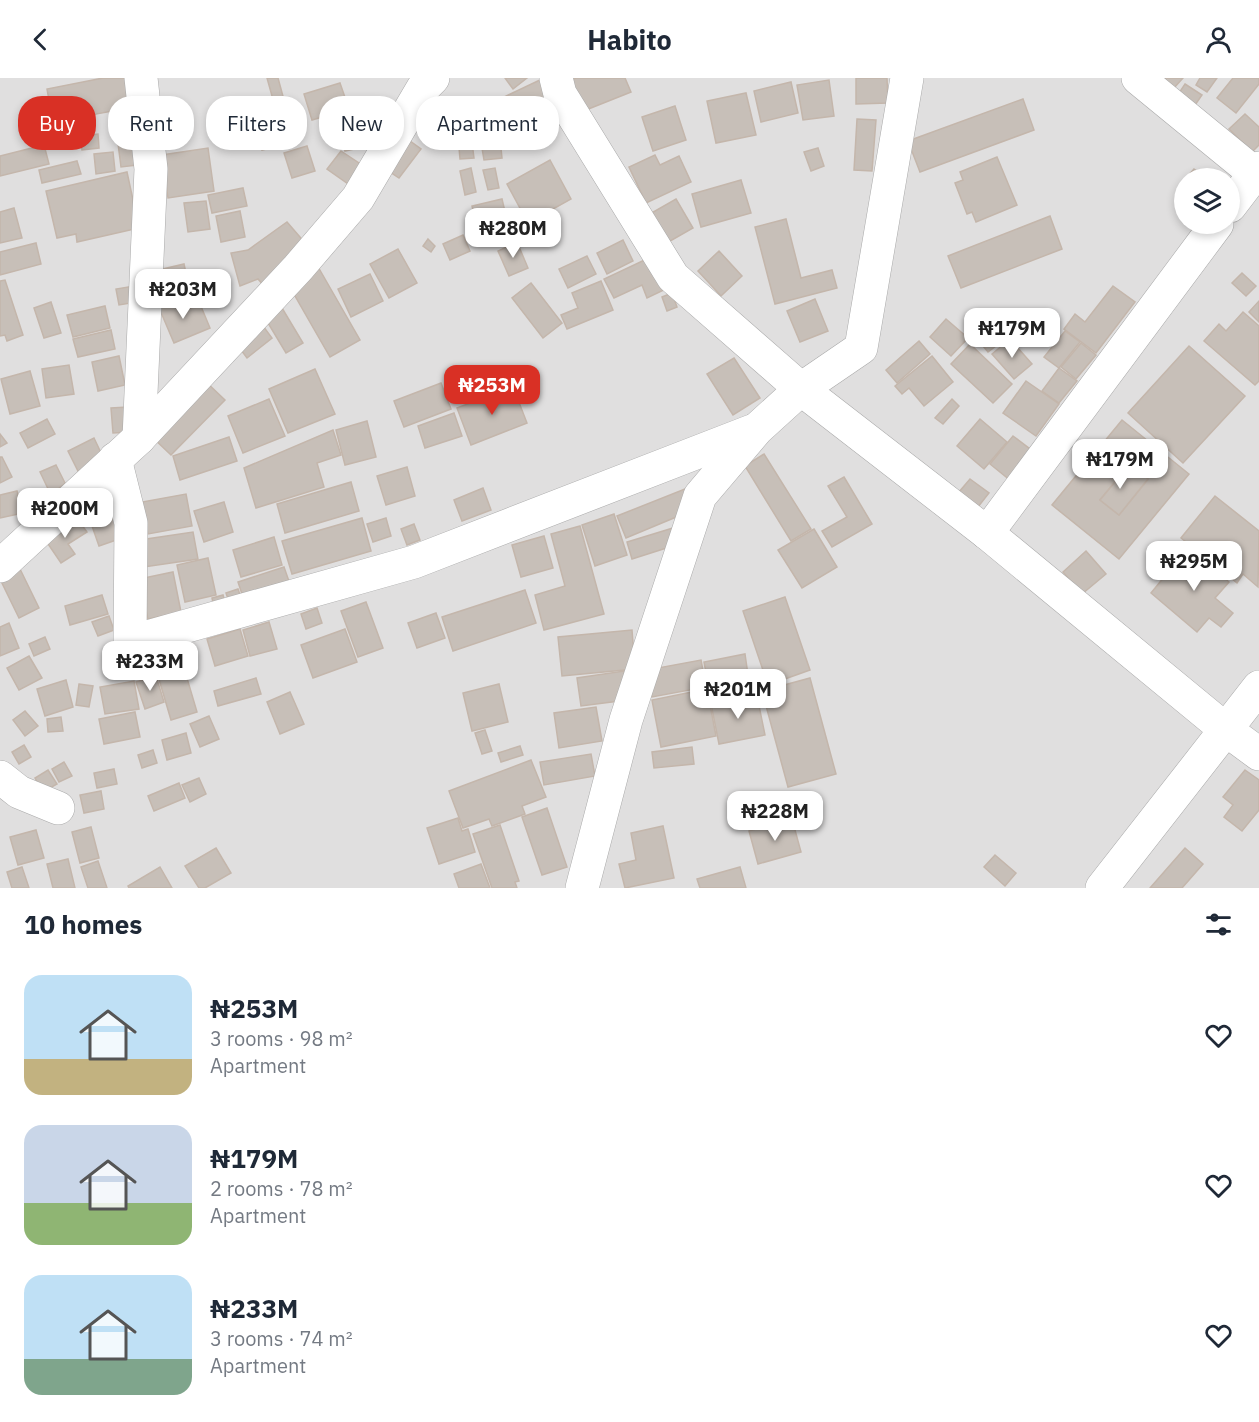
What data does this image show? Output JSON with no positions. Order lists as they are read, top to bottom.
{
  "page": {
    "header": "Habito",
    "chip": [
      "Buy",
      "Rent",
      "Filters",
      "New",
      "Apartment"
    ],
    "price": [
      "₦280M",
      "₦203M",
      "₦179M",
      "₦253M",
      "₦179M",
      "₦200M",
      "₦295M",
      "₦233M",
      "₦201M",
      "₦228M"
    ],
    "heading": "10 homes",
    "list": [
      {
        "name": "₦253M",
        "note": "3 rooms · 98 m² · Apartment"
      },
      {
        "name": "₦179M",
        "note": "2 rooms · 78 m² · Apartment"
      },
      {
        "name": "₦233M",
        "note": "3 rooms · 74 m² · Apartment"
      }
    ]
  }
}
